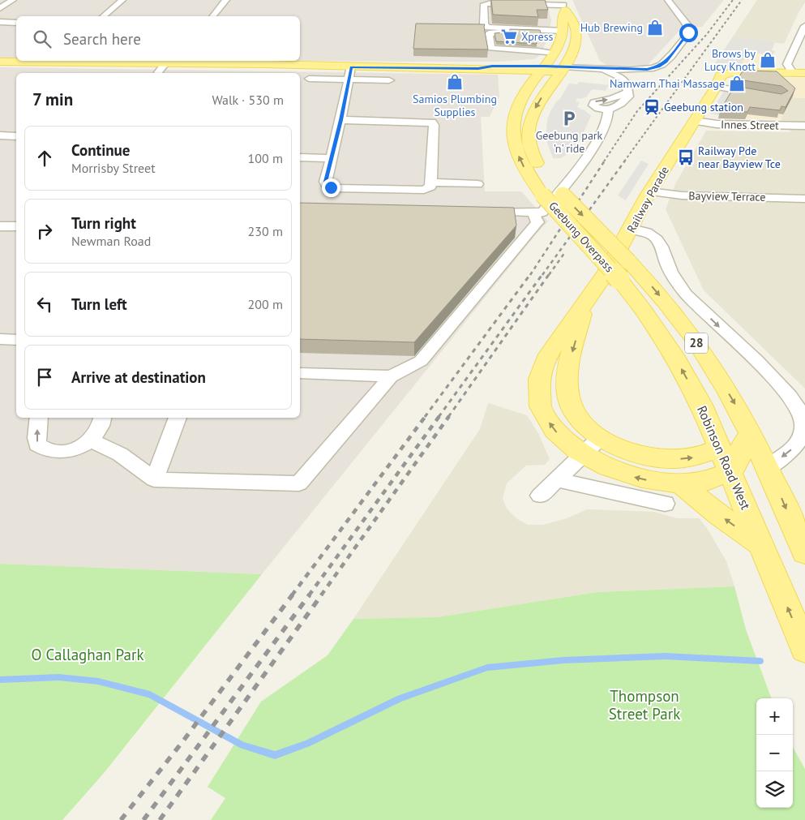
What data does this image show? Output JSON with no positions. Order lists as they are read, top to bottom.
{
  "streets": {
    "main road": [
      "Railway Parade",
      "Geebung Overpass",
      "28",
      "Robinson Road West"
    ],
    "street": ["Innes Street", "Bayview Terrace"]
  },
  "crossings": [
    ["Innes Street", "Railway Parade"],
    ["Bayview Terrace", "Railway Parade"],
    ["Railway Parade", "Robinson Road West"],
    ["Geebung Overpass", "28"],
    ["Geebung Overpass", "Robinson Road West"],
    ["28", "Robinson Road West"]
  ],
  "parks": ["O Callaghan Park", "Thompson Street Park"],
  "places": {
    "shop": [
      "Hub Brewing",
      "Brows by Lucy Knott",
      "Samios Plumbing Supplies",
      "Namwarn Thai Massage"
    ],
    "supermarket": ["Xpress"],
    "station": ["Geebung station"],
    "parking": ["Geebung park 'n' ride"],
    "bus stop": ["Railway Pde near Bayview Tce"]
  },
  "page": {
    "search": "Search here",
    "heading": ["7 min", "Walk · 530 m"],
    "list": [
      ["Continue", "Morrisby Street", "100 m"],
      ["Turn right", "Newman Road", "230 m"],
      ["Turn left", "200 m"],
      "Arrive at destination"
    ],
    "map_buttons": ["+", "−"]
  }
}
